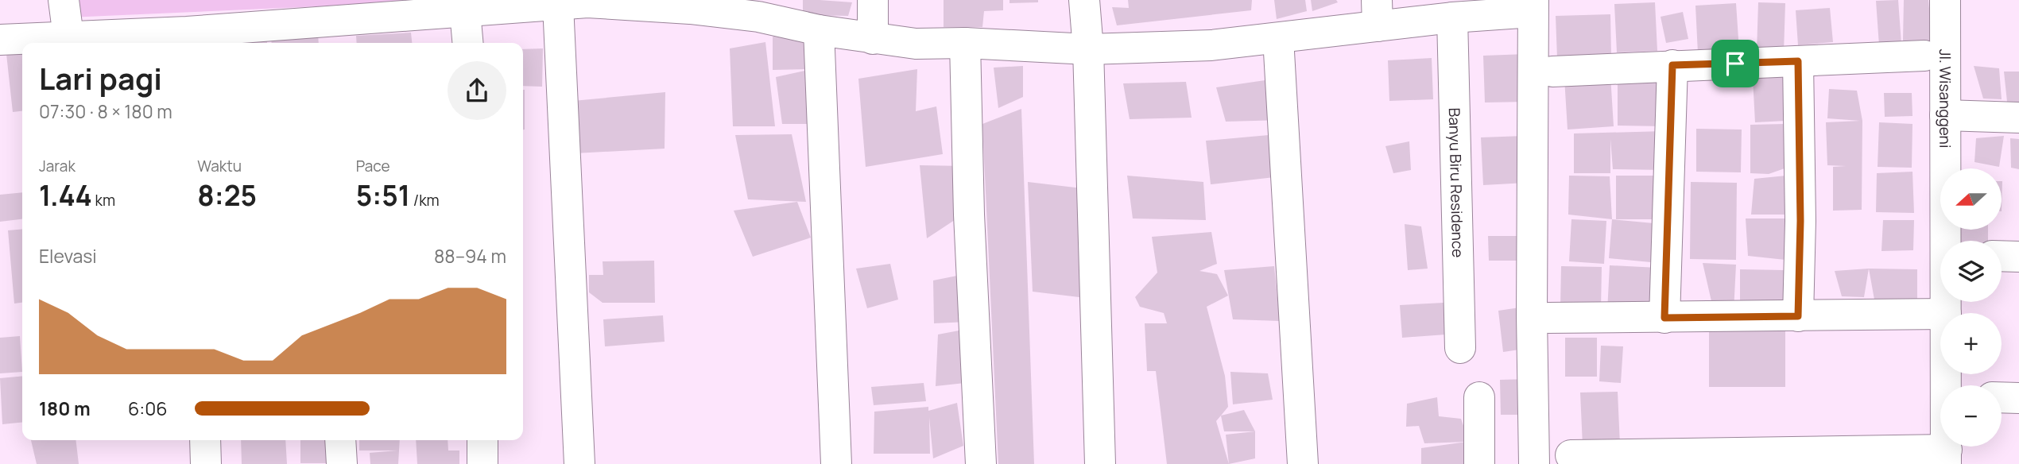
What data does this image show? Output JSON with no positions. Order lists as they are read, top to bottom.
{
  "streets": {
    "street": ["Jl. Wisanggeni", "Banyu Biru Residence"]
  },
  "north": "left",
  "page": {
    "heading": ["Lari pagi", "07:30 · 8 × 180 m"],
    "stats": [
      ["Jarak", "1.44 km"],
      ["Waktu", "8:25"],
      ["Pace", "5:51 /km"]
    ],
    "map_buttons": ["+", "−"],
    "chart": ["Elevasi", "88–94 m"],
    "list": [
      {
        "name": "180 m",
        "note": "6:06"
      }
    ]
  }
}
